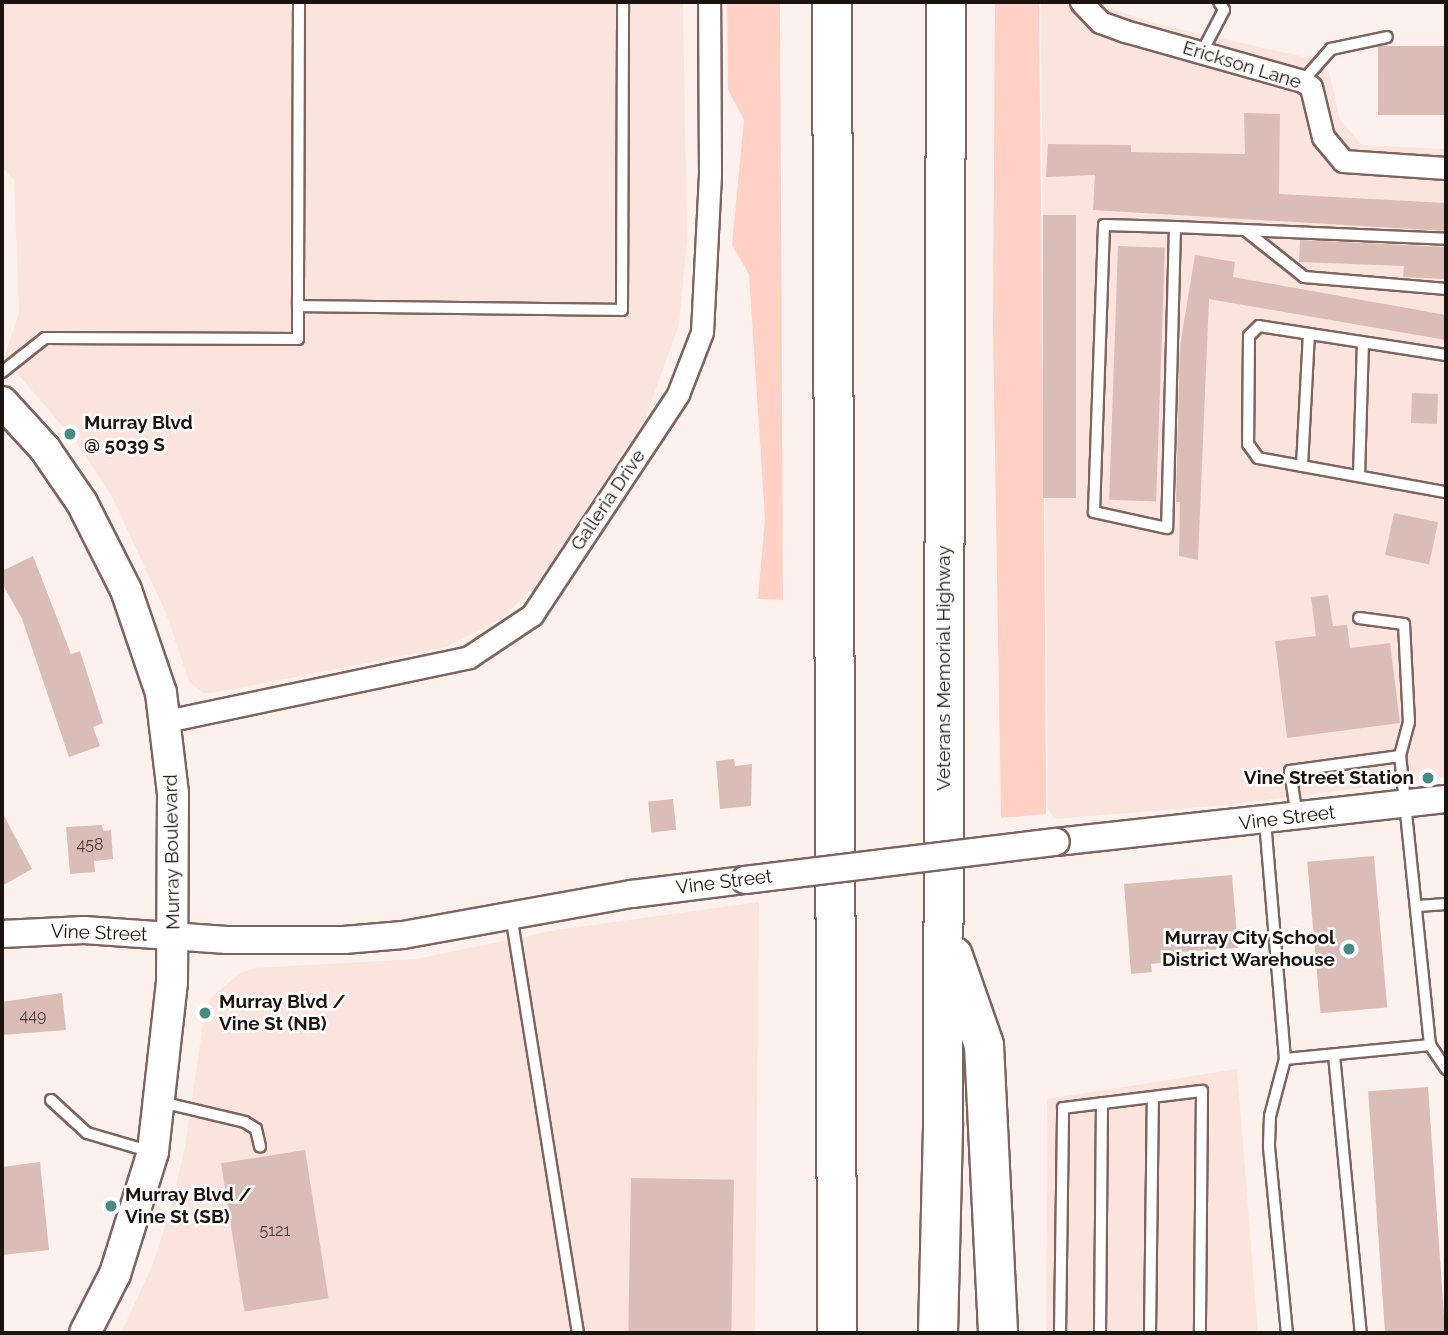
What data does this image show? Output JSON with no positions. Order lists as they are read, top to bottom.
{
  "streets": {
    "highway": ["Veterans Memorial Highway"],
    "main road": ["Murray Boulevard"],
    "street": ["Erickson Lane", "Galleria Drive", "Vine Street"]
  },
  "crossings": [
    ["Galleria Drive", "Murray Boulevard"],
    ["Vine Street", "Murray Boulevard"]
  ],
  "places": [
    "Murray Blvd @ 5039 S",
    "Vine Street Station",
    "Murray City School District Warehouse",
    "Murray Blvd / Vine St (NB)",
    "Murray Blvd / Vine St (SB)"
  ],
  "house_numbers": ["458", "449", "5121"]
}
